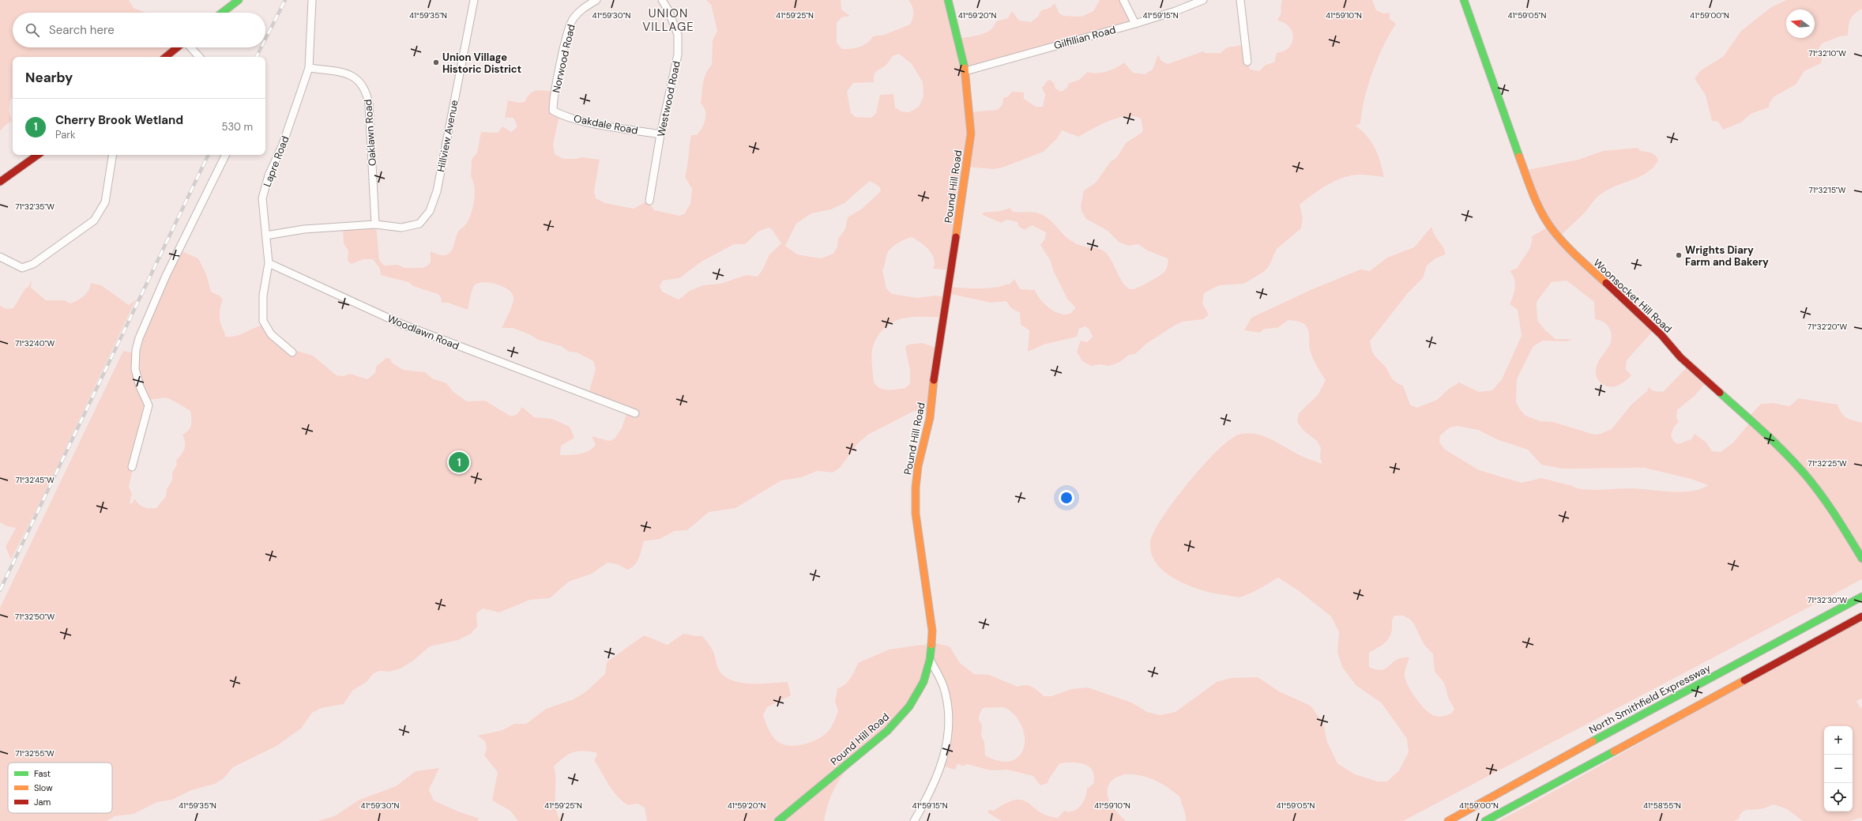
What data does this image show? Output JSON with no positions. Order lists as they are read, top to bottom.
{
  "streets": {
    "main road": ["Pound Hill Road", "Woonsocket Hill Road", "North Smithfield Expressway"],
    "street": [
      "Gilfillian Road",
      "Norwood Road",
      "Westwood Road",
      "Oakdale Road",
      "Oaklawn Road",
      "Hillview Avenue",
      "Lapre Road",
      "Woodlawn Road"
    ]
  },
  "crossings": [
    ["Gilfillian Road", "Pound Hill Road"],
    ["Norwood Road", "Oakdale Road"],
    ["Westwood Road", "Oakdale Road"],
    ["Oaklawn Road", "Hillview Avenue"],
    ["Oaklawn Road", "Lapre Road"],
    ["Lapre Road", "Woodlawn Road"]
  ],
  "districts": ["UNION VILLAGE"],
  "places": ["Union Village Historic District", "Wrights Diary Farm and Bakery"],
  "legend": ["Fast", "Slow", "Jam"],
  "north": "left",
  "page": {
    "search": "Search here",
    "heading": "Nearby",
    "list": [
      {
        "mark": "1",
        "name": "Cherry Brook Wetland",
        "note": "Park",
        "value": "530 m"
      }
    ],
    "pins": "1",
    "map_buttons": ["+", "−"]
  },
  "coordinates": [
    "41°59'35\"N",
    "41°59'30\"N",
    "41°59'25\"N",
    "41°59'20\"N",
    "41°59'15\"N",
    "41°59'10\"N",
    "41°59'05\"N",
    "41°59'00\"N",
    "71°32'10\"W",
    "71°32'15\"W",
    "71°32'35\"W",
    "71°32'20\"W",
    "71°32'40\"W",
    "71°32'25\"W",
    "71°32'45\"W",
    "71°32'30\"W",
    "71°32'50\"W",
    "71°32'55\"W",
    "41°58'55\"N"
  ]
}
